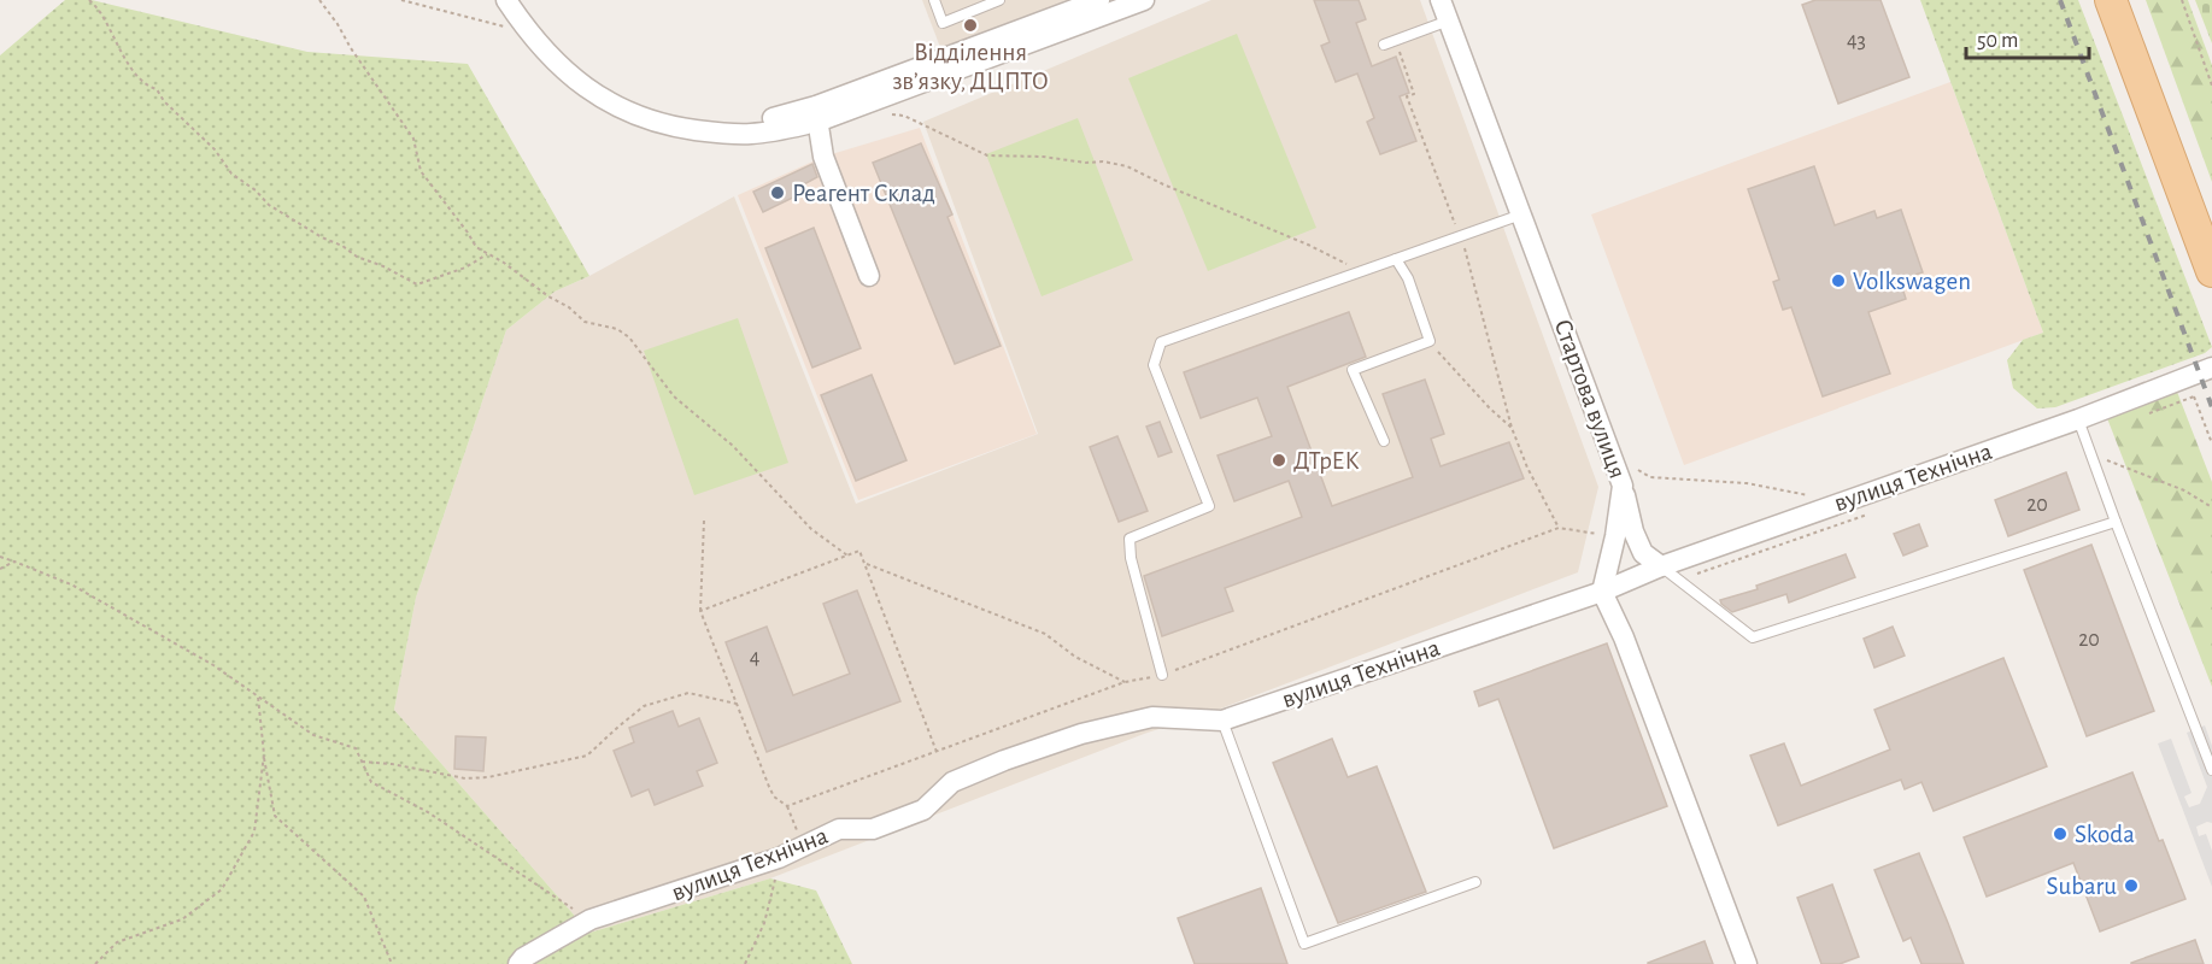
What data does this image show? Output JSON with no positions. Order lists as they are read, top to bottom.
{
  "streets": {
    "street": ["Стартова вулиця", "вулиця Технічна"]
  },
  "crossings": [
    ["Стартова вулиця", "вулиця Технічна"]
  ],
  "places": [
    "Відділення зв’язку, ДЦПТО",
    "Реагент Склад",
    "Volkswagen",
    "ДТрЕК",
    "Skoda",
    "Subaru"
  ],
  "house_numbers": [
    "43",
    "20",
    "20",
    "4"
  ],
  "scale_bar": "50 m"
}
